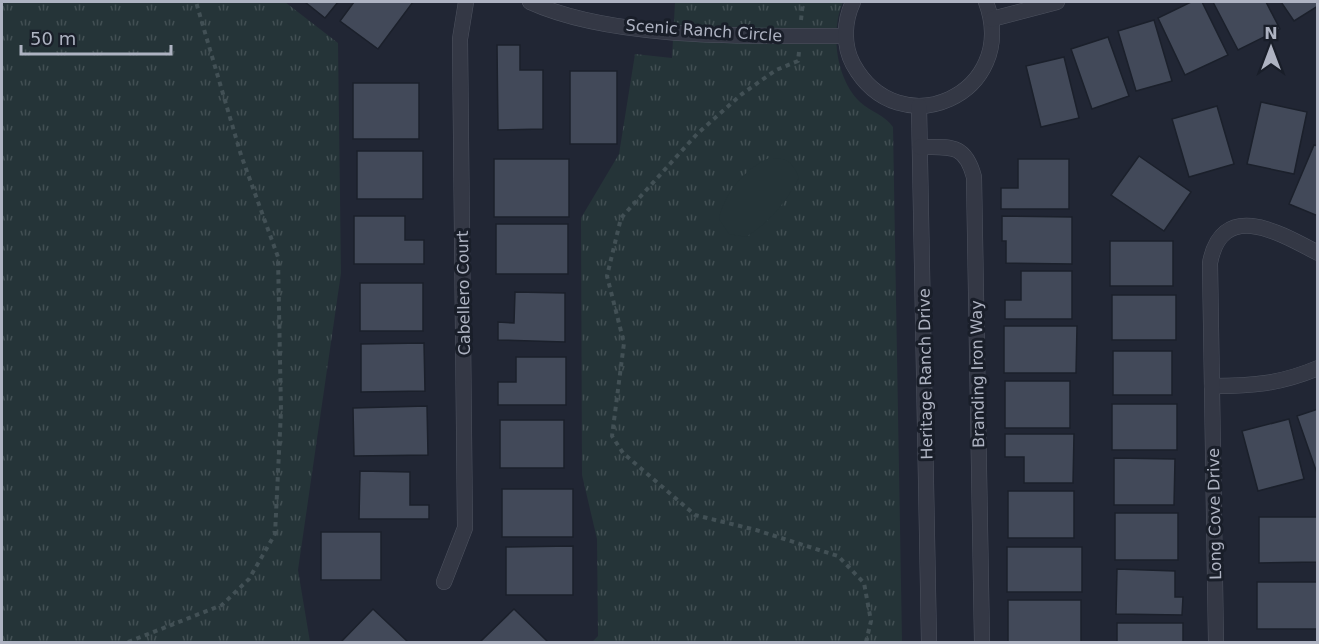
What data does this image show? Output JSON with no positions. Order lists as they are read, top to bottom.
{
  "streets": {
    "street": [
      "Scenic Ranch Circle",
      "Cabellero Court",
      "Heritage Ranch Drive",
      "Branding Iron Way",
      "Long Cove Drive"
    ]
  },
  "crossings": [
    ["Heritage Ranch Drive", "Branding Iron Way"]
  ],
  "scale_bar": "50 m",
  "north": "top"
}
